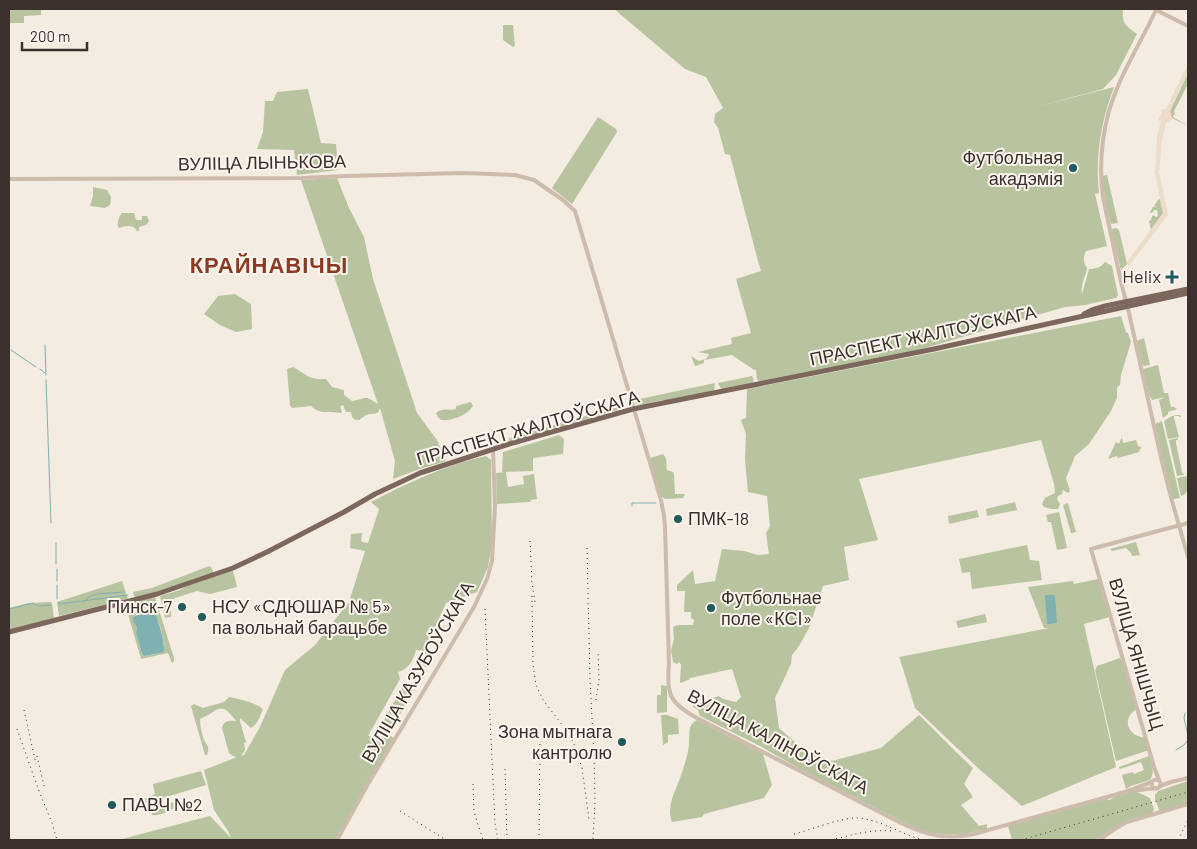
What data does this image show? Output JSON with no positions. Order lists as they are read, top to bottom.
{
  "streets": {
    "main road": ["ПРАСПЕКТ ЖАЛТОЎСКАГА"],
    "street": [
      "ВУЛІЦА ЛЫНЬКОВА",
      "ВУЛІЦА ЯНІШЧЫЦ",
      "ВУЛІЦА КАЗУБОЎСКАГА",
      "ВУЛІЦА КАЛІНОЎСКАГА"
    ]
  },
  "crossings": [
    ["ВУЛІЦА ЛЫНЬКОВА", "ВУЛІЦА КАЛІНОЎСКАГА"],
    ["ПРАСПЕКТ ЖАЛТОЎСКАГА", "ВУЛІЦА КАЗУБОЎСКАГА"],
    ["ПРАСПЕКТ ЖАЛТОЎСКАГА", "ВУЛІЦА КАЛІНОЎСКАГА"],
    ["ВУЛІЦА ЯНІШЧЫЦ", "ВУЛІЦА КАЛІНОЎСКАГА"]
  ],
  "districts": ["КРАЙНАВІЧЫ"],
  "places": {
    "other": [
      "Футбольная акадэмія",
      "ПМК-18",
      "Пинск-7",
      "Футбольнае поле «КСІ»",
      "НСУ «СДЮШАР № 5» па вольнай барацьбе",
      "Зона мытнага кантролю",
      "ПАВЧ №2"
    ],
    "health": ["Helix"]
  },
  "scale_bar": "200 m"
}
